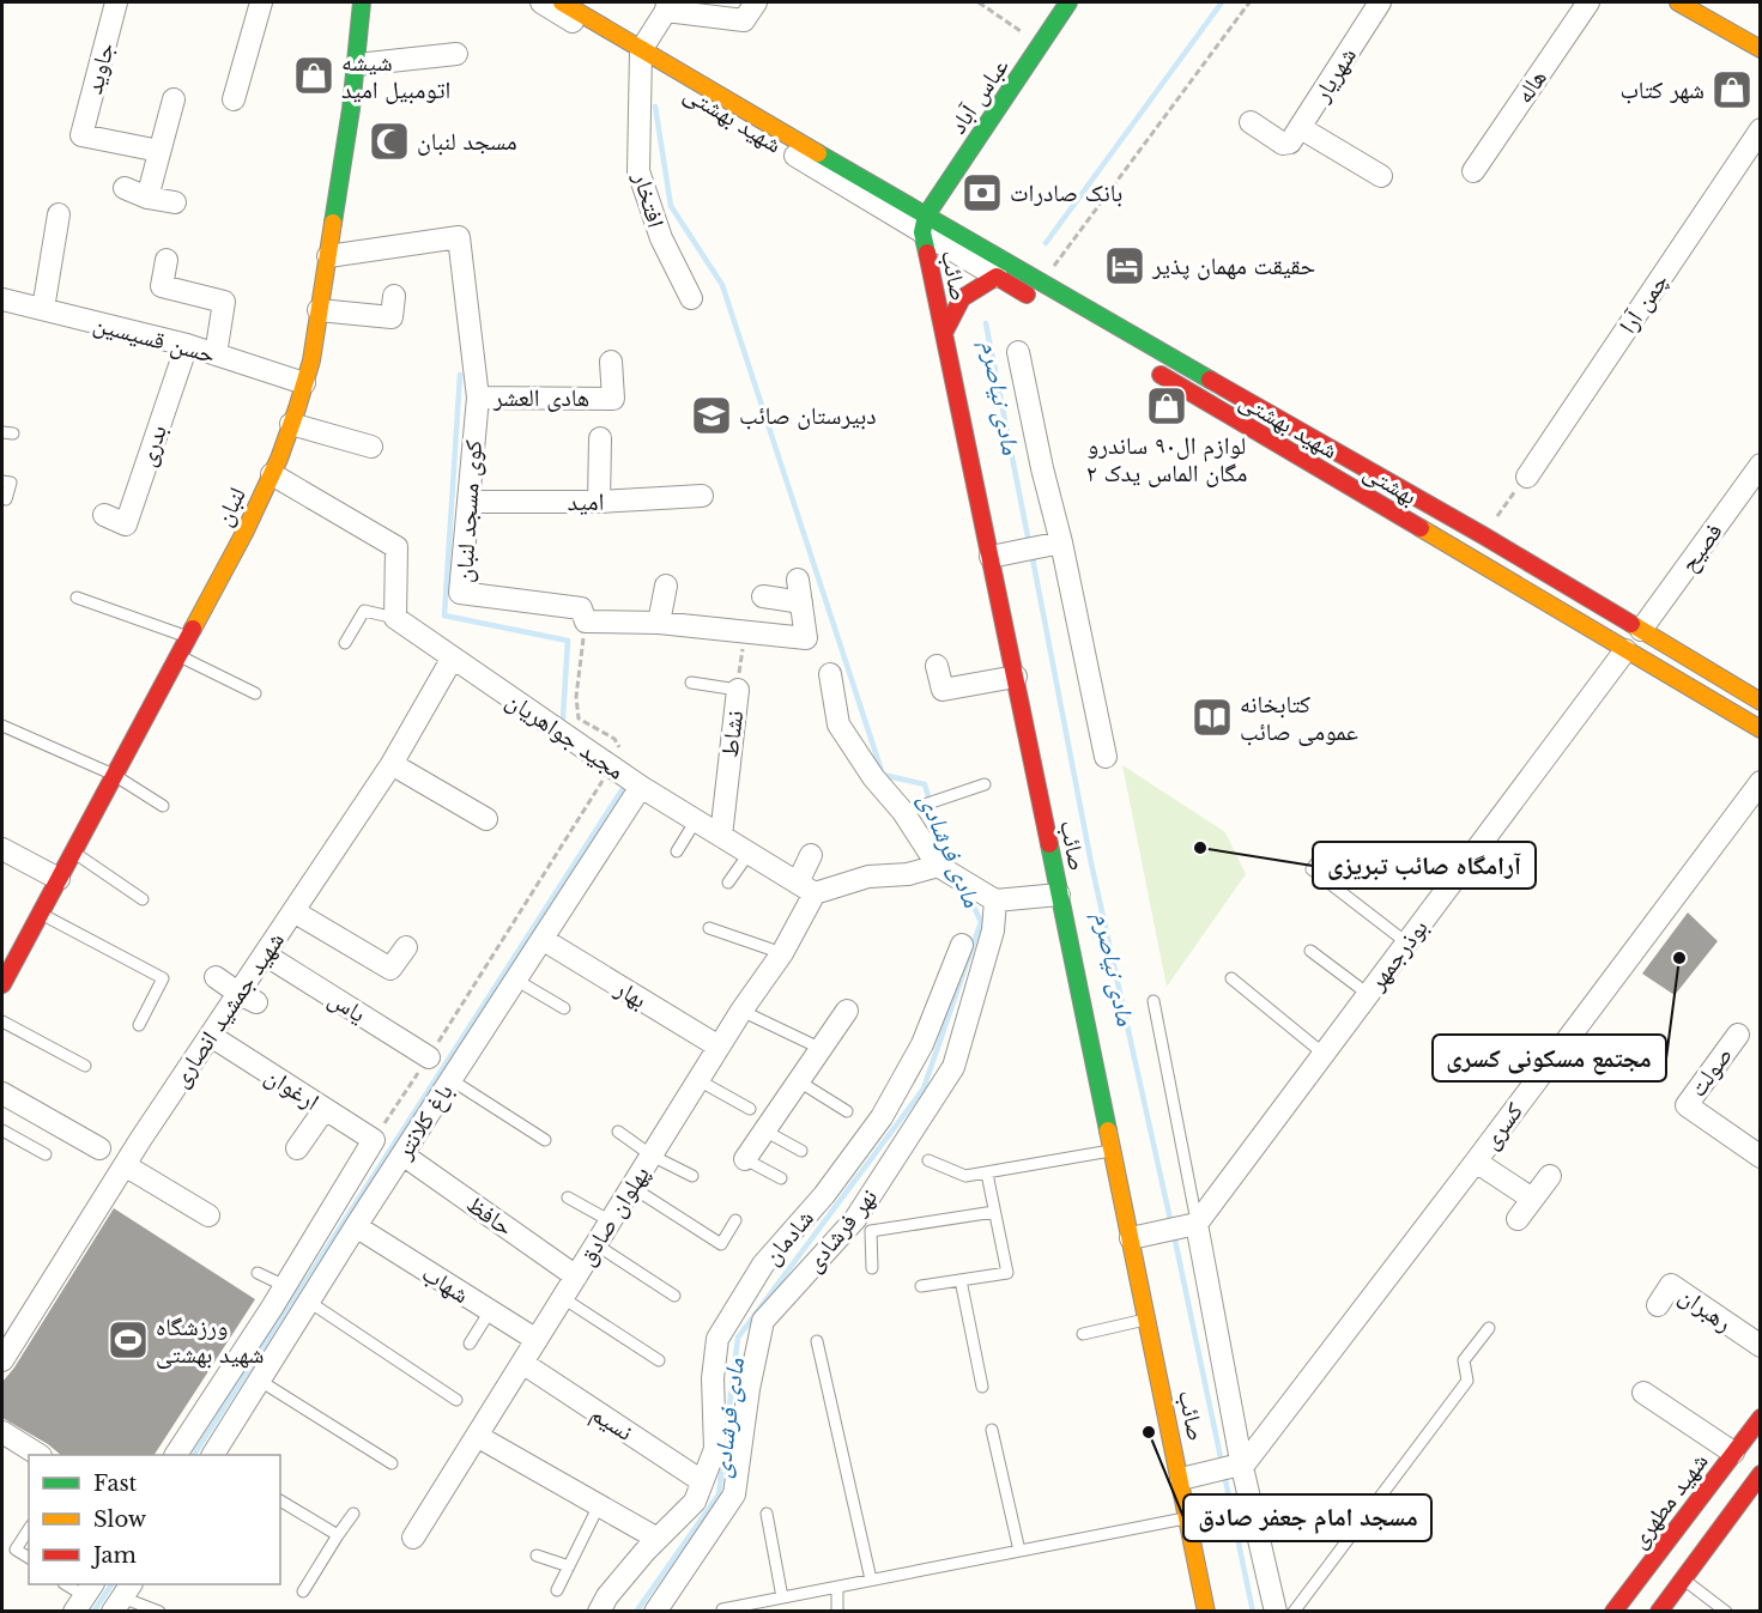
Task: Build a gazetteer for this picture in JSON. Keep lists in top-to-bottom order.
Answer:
{
  "streets": {
    "main road": [
      "عباس آباد",
      "شهید بهشتی",
      "صائب",
      "بهشتی",
      "لنبان",
      "شهید مطهری"
    ],
    "street": [
      "جاوید",
      "شهریار",
      "هاله",
      "افتخار",
      "چمن آرا",
      "حسن قسیسین",
      "هادی العشر",
      "بدری",
      "امید",
      "کوی مسجد لنبان",
      "فصیح",
      "نشاط",
      "مجید جواهریان",
      "بوذرجمهر",
      "بهار",
      "یاس",
      "شهید جمشید انصاری",
      "صولت",
      "ارغوان",
      "باغ کلانتر",
      "کسری",
      "حافظ",
      "پهلوان صادق",
      "نهر فرشادی",
      "شادمان",
      "شهاب",
      "رهبران",
      "نسیم"
    ]
  },
  "crossings": [
    ["عباس آباد", "شهید بهشتی"],
    ["عباس آباد", "صائب"],
    ["شهید بهشتی", "افتخار"],
    ["شهید بهشتی", "صائب"],
    ["شهید بهشتی", "فصیح"],
    ["حسن قسیسین", "بدری"],
    ["حسن قسیسین", "لنبان"],
    ["هادی العشر", "کوی مسجد لنبان"],
    ["بهشتی", "بوذرجمهر"],
    ["امید", "کوی مسجد لنبان"],
    ["لنبان", "کوی مسجد لنبان"],
    ["نشاط", "مجید جواهریان"],
    ["مجید جواهریان", "شهید جمشید انصاری"],
    ["مجید جواهریان", "باغ کلانتر"],
    ["مجید جواهریان", "پهلوان صادق"],
    ["بهار", "باغ کلانتر"],
    ["بهار", "پهلوان صادق"],
    ["یاس", "شهید جمشید انصاری"],
    ["شهید جمشید انصاری", "ارغوان"],
    ["ارغوان", "باغ کلانتر"],
    ["باغ کلانتر", "حافظ"],
    ["باغ کلانتر", "شهاب"],
    ["حافظ", "پهلوان صادق"],
    ["پهلوان صادق", "شهاب"],
    ["پهلوان صادق", "نسیم"],
    ["شادمان", "نسیم"]
  ],
  "water": ["مادی نیاصرم", "مادی فرشادی"],
  "places": {
    "shop": ["شیشه اتومبیل امید", "شهر کتاب", "لوازم ال۹۰ ساندرو مگان الماس یدک ۲"],
    "mosque": ["مسجد لنبان"],
    "bank": ["بانک صادرات"],
    "hotel": ["حقیقت مهمان پذیر"],
    "school or university": ["دبیرستان صائب"],
    "library": ["کتابخانه عمومی صائب"],
    "other": ["آرامگاه صائب تبریزی", "مجتمع مسکونی کسری", "مسجد امام جعفر صادق"],
    "sports": ["ورزشگاه شهید بهشتی"]
  },
  "legend": ["Fast", "Slow", "Jam"]
}
